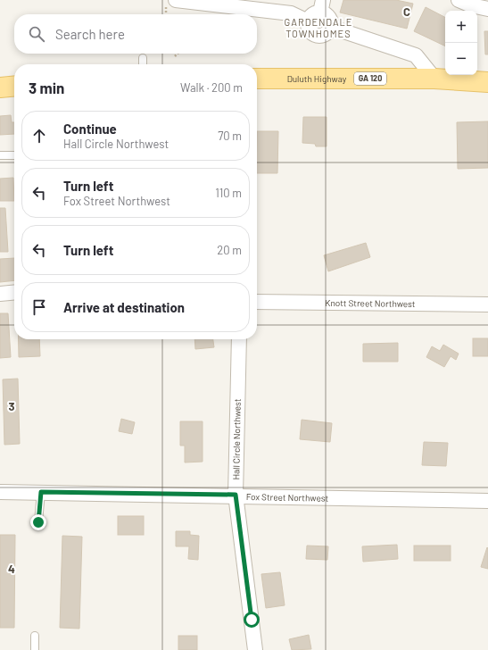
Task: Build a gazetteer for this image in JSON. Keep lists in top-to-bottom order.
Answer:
{
  "streets": {
    "main road": ["Duluth Highway", "GA 120"],
    "street": ["Knott Street Northwest", "Hall Circle Northwest", "Fox Street Northwest"]
  },
  "crossings": [
    ["Hall Circle Northwest", "Fox Street Northwest"]
  ],
  "districts": ["GARDENDALE TOWNHOMES"],
  "page": {
    "map_buttons": ["+", "−"],
    "search": "Search here",
    "heading": ["3 min", "Walk · 200 m"],
    "list": [
      ["Continue", "Hall Circle Northwest", "70 m"],
      ["Turn left", "Fox Street Northwest", "110 m"],
      ["Turn left", "20 m"],
      "Arrive at destination"
    ]
  },
  "grid": {
    "columns": ["C"],
    "rows": ["3", "4"]
  }
}
